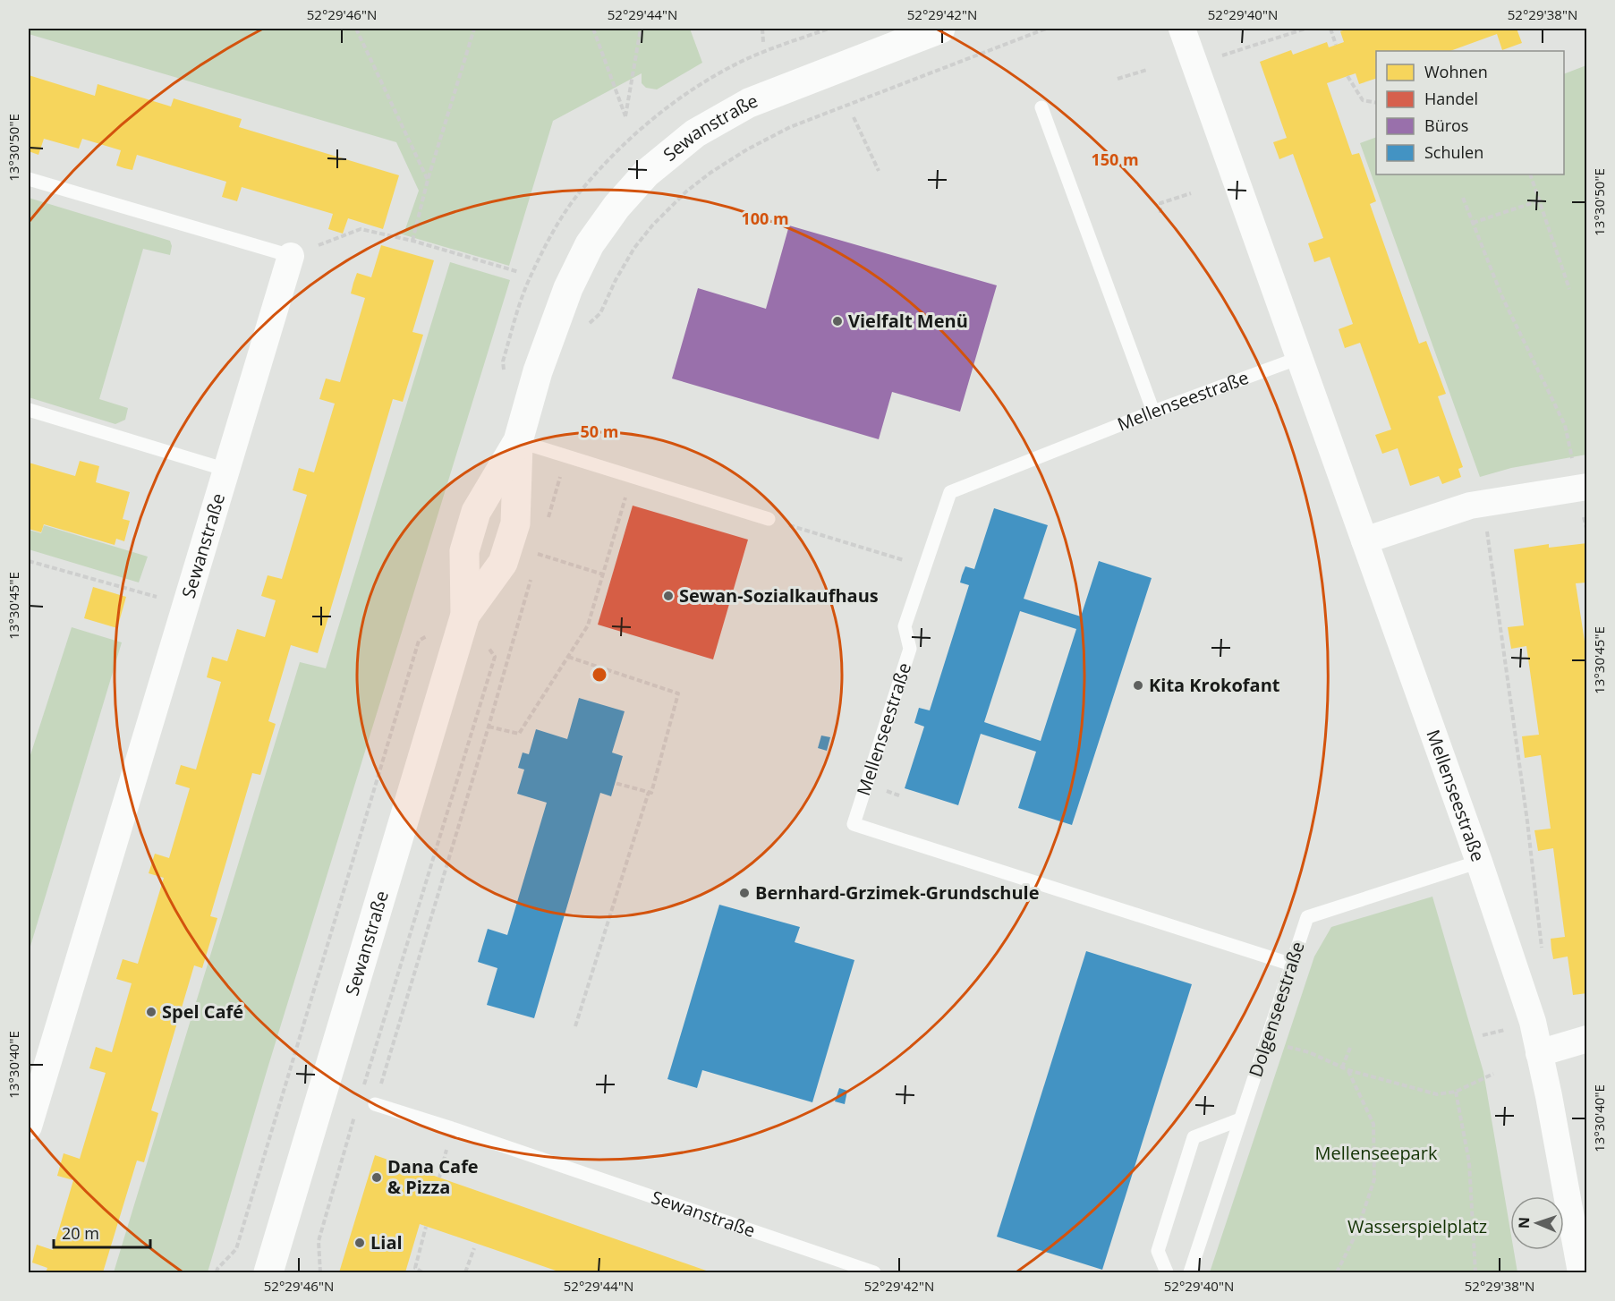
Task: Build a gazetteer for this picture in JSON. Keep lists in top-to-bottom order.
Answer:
{
  "streets": {
    "street": ["Sewanstraße", "Mellenseestraße"],
    "lane": ["Dolgenseestraße"]
  },
  "crossings": [
    ["Mellenseestraße", "Dolgenseestraße"]
  ],
  "parks": ["Mellenseepark", "Wasserspielplatz"],
  "places": [
    "Vielfalt Menü",
    "Sewan-Sozialkaufhaus",
    "Kita Krokofant",
    "Bernhard-Grzimek-Grundschule",
    "Spel Café",
    "Dana Cafe & Pizza",
    "Lial"
  ],
  "legend": [
    "Wohnen",
    "Handel",
    "Büros",
    "Schulen"
  ],
  "scale_bar": "20 m",
  "north": "left",
  "coordinates": [
    "52°29'46\"N",
    "52°29'44\"N",
    "52°29'42\"N",
    "52°29'40\"N",
    "52°29'38\"N",
    "13°30'50\"E",
    "13°30'45\"E",
    "13°30'40\"E"
  ],
  "rings": ["150 m", "100 m", "50 m"]
}
